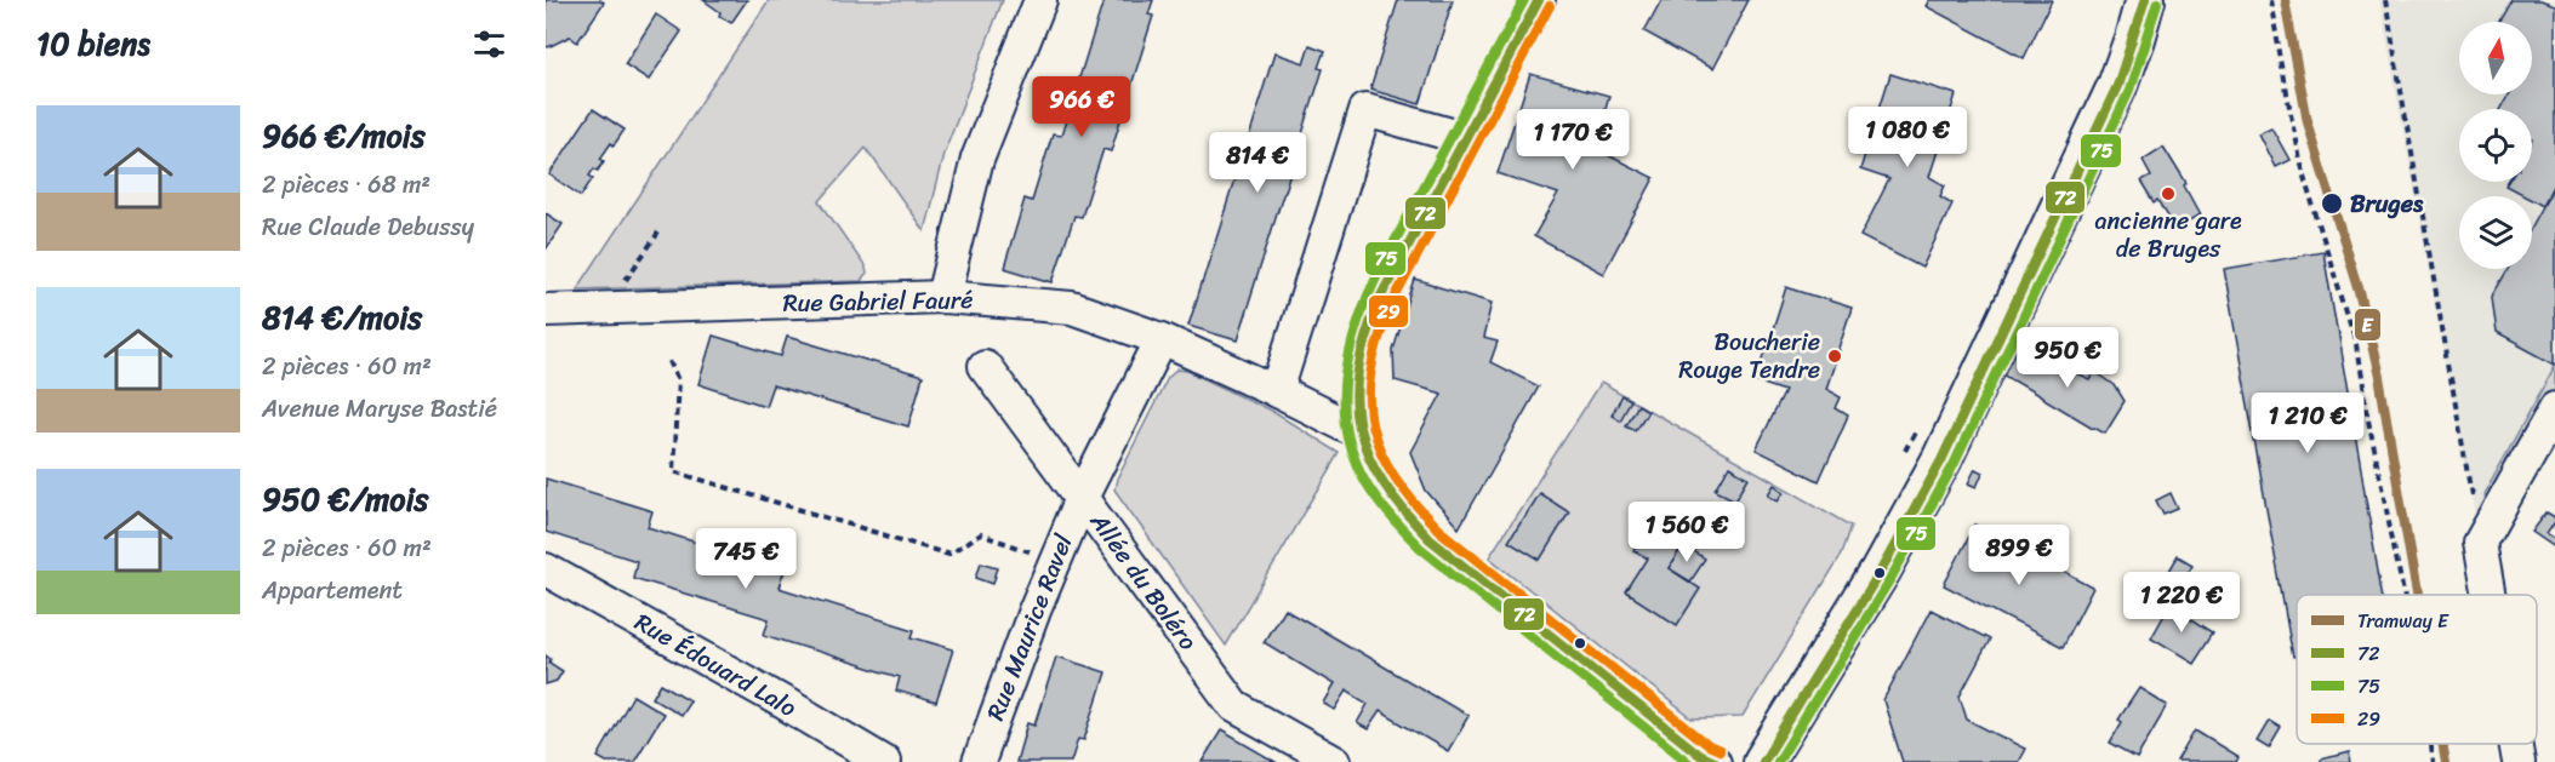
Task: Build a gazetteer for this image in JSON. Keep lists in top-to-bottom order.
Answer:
{
  "streets": {
    "street": [
      "Rue Gabriel Fauré",
      "Allée du Boléro",
      "Rue Maurice Ravel",
      "Rue Édouard Lalo"
    ]
  },
  "crossings": [
    ["Rue Gabriel Fauré", "Rue Maurice Ravel"],
    ["Allée du Boléro", "Rue Maurice Ravel"]
  ],
  "places": ["ancienne gare de Bruges", "Bruges", "Boucherie Rouge Tendre"],
  "lines": [
    "tram line E",
    "transit line 72",
    "transit line 75",
    "transit line 29"
  ],
  "legend": [
    "Tramway E",
    "72",
    "75",
    "29"
  ],
  "north": "top",
  "page": {
    "heading": "10 biens",
    "price": [
      "966 €",
      "1 080 €",
      "1 170 €",
      "814 €",
      "950 €",
      "1 210 €",
      "1 560 €",
      "899 €",
      "745 €",
      "1 220 €"
    ],
    "list": [
      {
        "name": "966 €/mois",
        "note": "2 pièces · 68 m² · Rue Claude Debussy"
      },
      {
        "name": "814 €/mois",
        "note": "2 pièces · 60 m² · Avenue Maryse Bastié"
      },
      {
        "name": "950 €/mois",
        "note": "2 pièces · 60 m² · Appartement"
      }
    ]
  }
}
